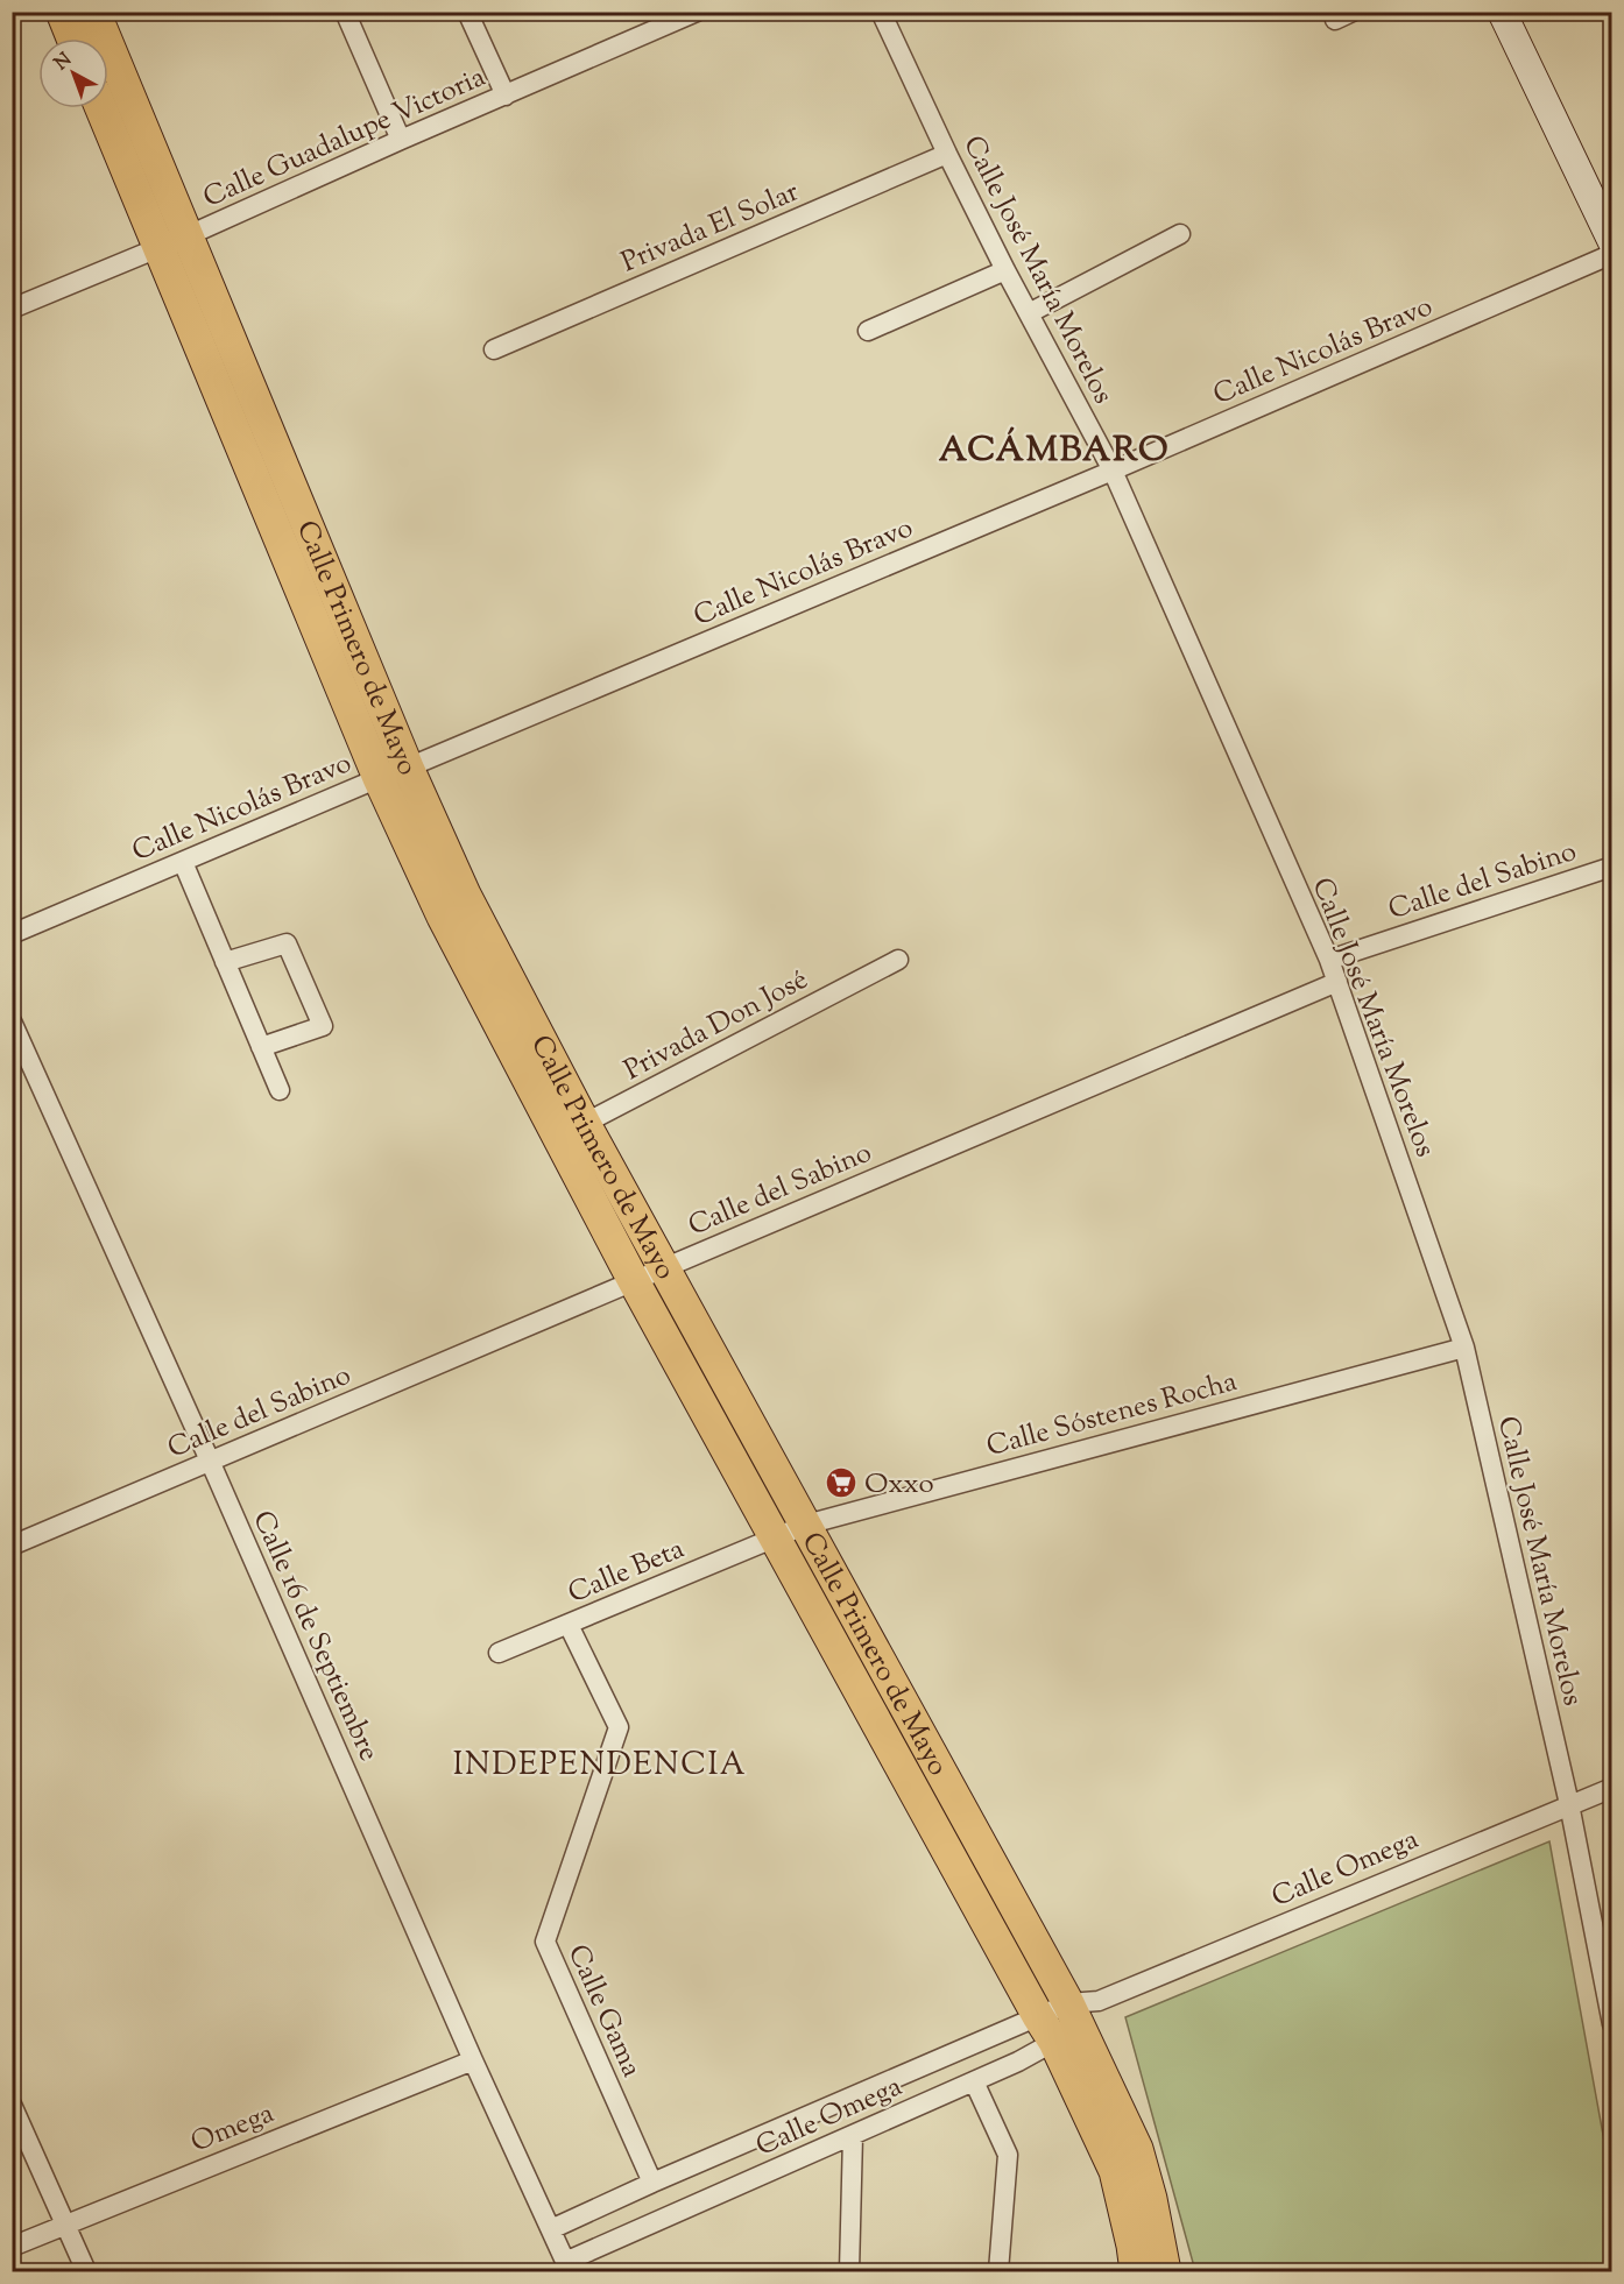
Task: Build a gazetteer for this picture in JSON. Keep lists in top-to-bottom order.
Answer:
{
  "streets": {
    "main road": ["Calle Primero de Mayo"],
    "street": [
      "Calle Guadalupe Victoria",
      "Privada El Solar",
      "Calle José María Morelos",
      "Calle Nicolás Bravo",
      "Calle del Sabino",
      "Privada Don José",
      "Calle Sóstenes Rocha",
      "Calle Beta",
      "Calle 16 de Septiembre",
      "Calle Omega",
      "Calle Gama",
      "Omega"
    ]
  },
  "crossings": [
    ["Calle Guadalupe Victoria", "Calle Primero de Mayo"],
    ["Privada El Solar", "Calle José María Morelos"],
    ["Calle José María Morelos", "Calle Nicolás Bravo"],
    ["Calle José María Morelos", "Calle del Sabino"],
    ["Calle José María Morelos", "Calle Sóstenes Rocha"],
    ["Calle José María Morelos", "Calle Omega"],
    ["Calle Nicolás Bravo", "Calle Primero de Mayo"],
    ["Calle Primero de Mayo", "Calle del Sabino"],
    ["Calle Primero de Mayo", "Privada Don José"],
    ["Calle Primero de Mayo", "Calle Sóstenes Rocha"],
    ["Calle Primero de Mayo", "Calle Beta"],
    ["Calle Primero de Mayo", "Calle Omega"],
    ["Calle del Sabino", "Calle 16 de Septiembre"],
    ["Calle Sóstenes Rocha", "Calle Beta"],
    ["Calle Beta", "Calle Gama"],
    ["Calle 16 de Septiembre", "Calle Omega"],
    ["Calle 16 de Septiembre", "Omega"],
    ["Calle Omega", "Calle Gama"]
  ],
  "districts": ["ACÁMBARO", "INDEPENDENCIA"],
  "places": {
    "supermarket": ["Oxxo"]
  },
  "north": "top left"
}
